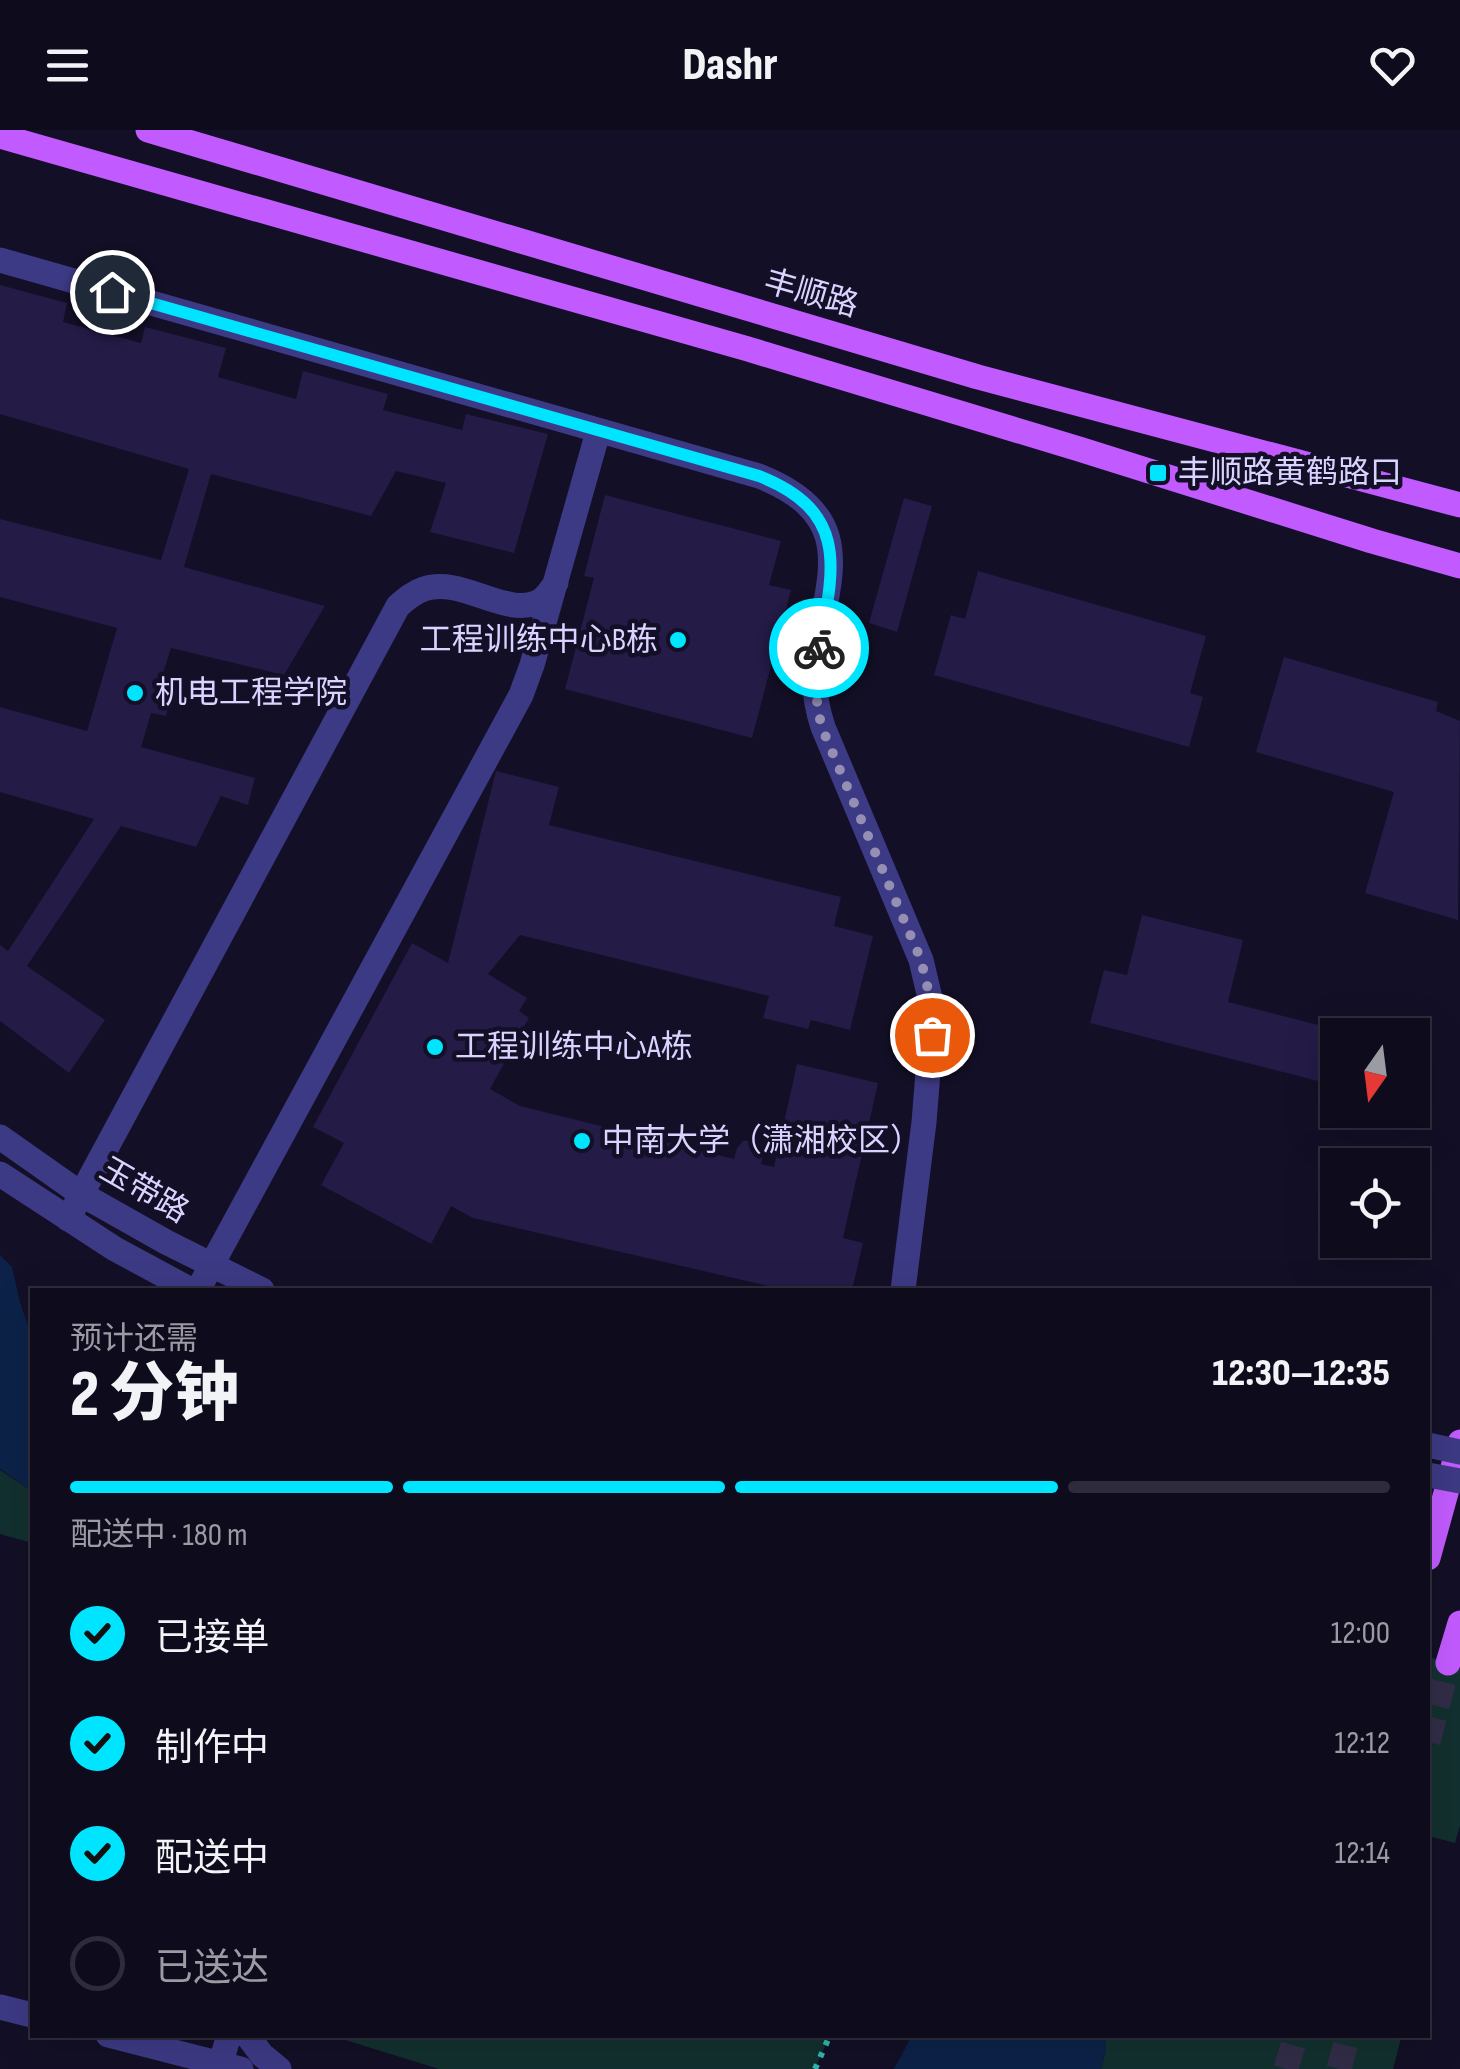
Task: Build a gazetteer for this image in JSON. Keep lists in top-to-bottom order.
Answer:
{
  "streets": {
    "main road": ["丰顺路"],
    "street": ["玉带路"]
  },
  "places": {
    "transit": ["丰顺路黄鹤路口"],
    "other": [
      "工程训练中心B栋",
      "机电工程学院",
      "工程训练中心A栋",
      "中南大学（潇湘校区）"
    ]
  },
  "north": "bottom",
  "page": {
    "header": "Dashr",
    "heading": ["2 分钟", "预计还需", "12:30–12:35"],
    "bar": "配送中 · 180 m",
    "list": [
      ["已接单", "12:00"],
      ["制作中", "12:12"],
      ["配送中", "12:14"],
      "已送达"
    ]
  }
}
